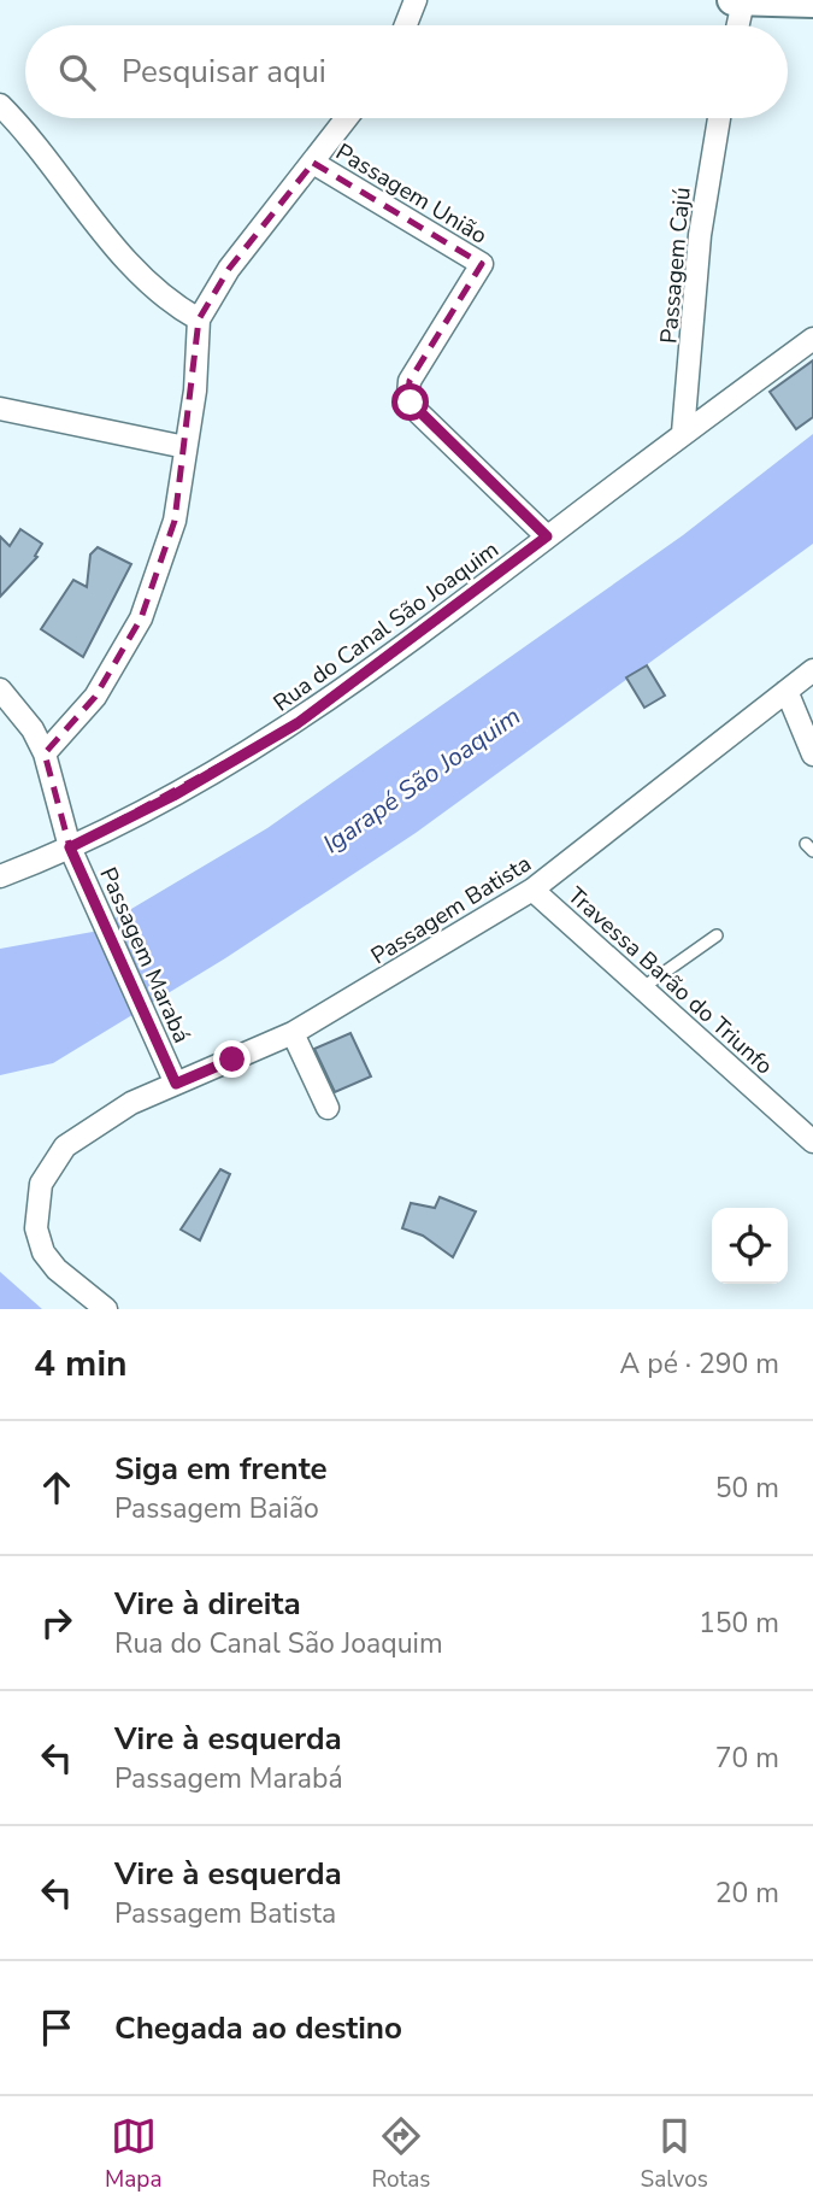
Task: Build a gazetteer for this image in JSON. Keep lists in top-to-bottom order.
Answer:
{
  "streets": {
    "street": [
      "Passagem União",
      "Passagem Cajú",
      "Rua do Canal São Joaquim",
      "Passagem Batista",
      "Passagem Marabá",
      "Travessa Barão do Triunfo"
    ]
  },
  "crossings": [
    ["Passagem União", "Rua do Canal São Joaquim"],
    ["Passagem Cajú", "Rua do Canal São Joaquim"],
    ["Rua do Canal São Joaquim", "Passagem Marabá"],
    ["Passagem Batista", "Passagem Marabá"],
    ["Passagem Batista", "Travessa Barão do Triunfo"]
  ],
  "water": ["Igarapé São Joaquim"],
  "page": {
    "search": "Pesquisar aqui",
    "heading": ["4 min", "A pé · 290 m"],
    "list": [
      ["Siga em frente", "Passagem Baião", "50 m"],
      ["Vire à direita", "Rua do Canal São Joaquim", "150 m"],
      ["Vire à esquerda", "Passagem Marabá", "70 m"],
      ["Vire à esquerda", "Passagem Batista", "20 m"],
      "Chegada ao destino"
    ],
    "nav": ["Mapa", "Rotas", "Salvos"]
  }
}
